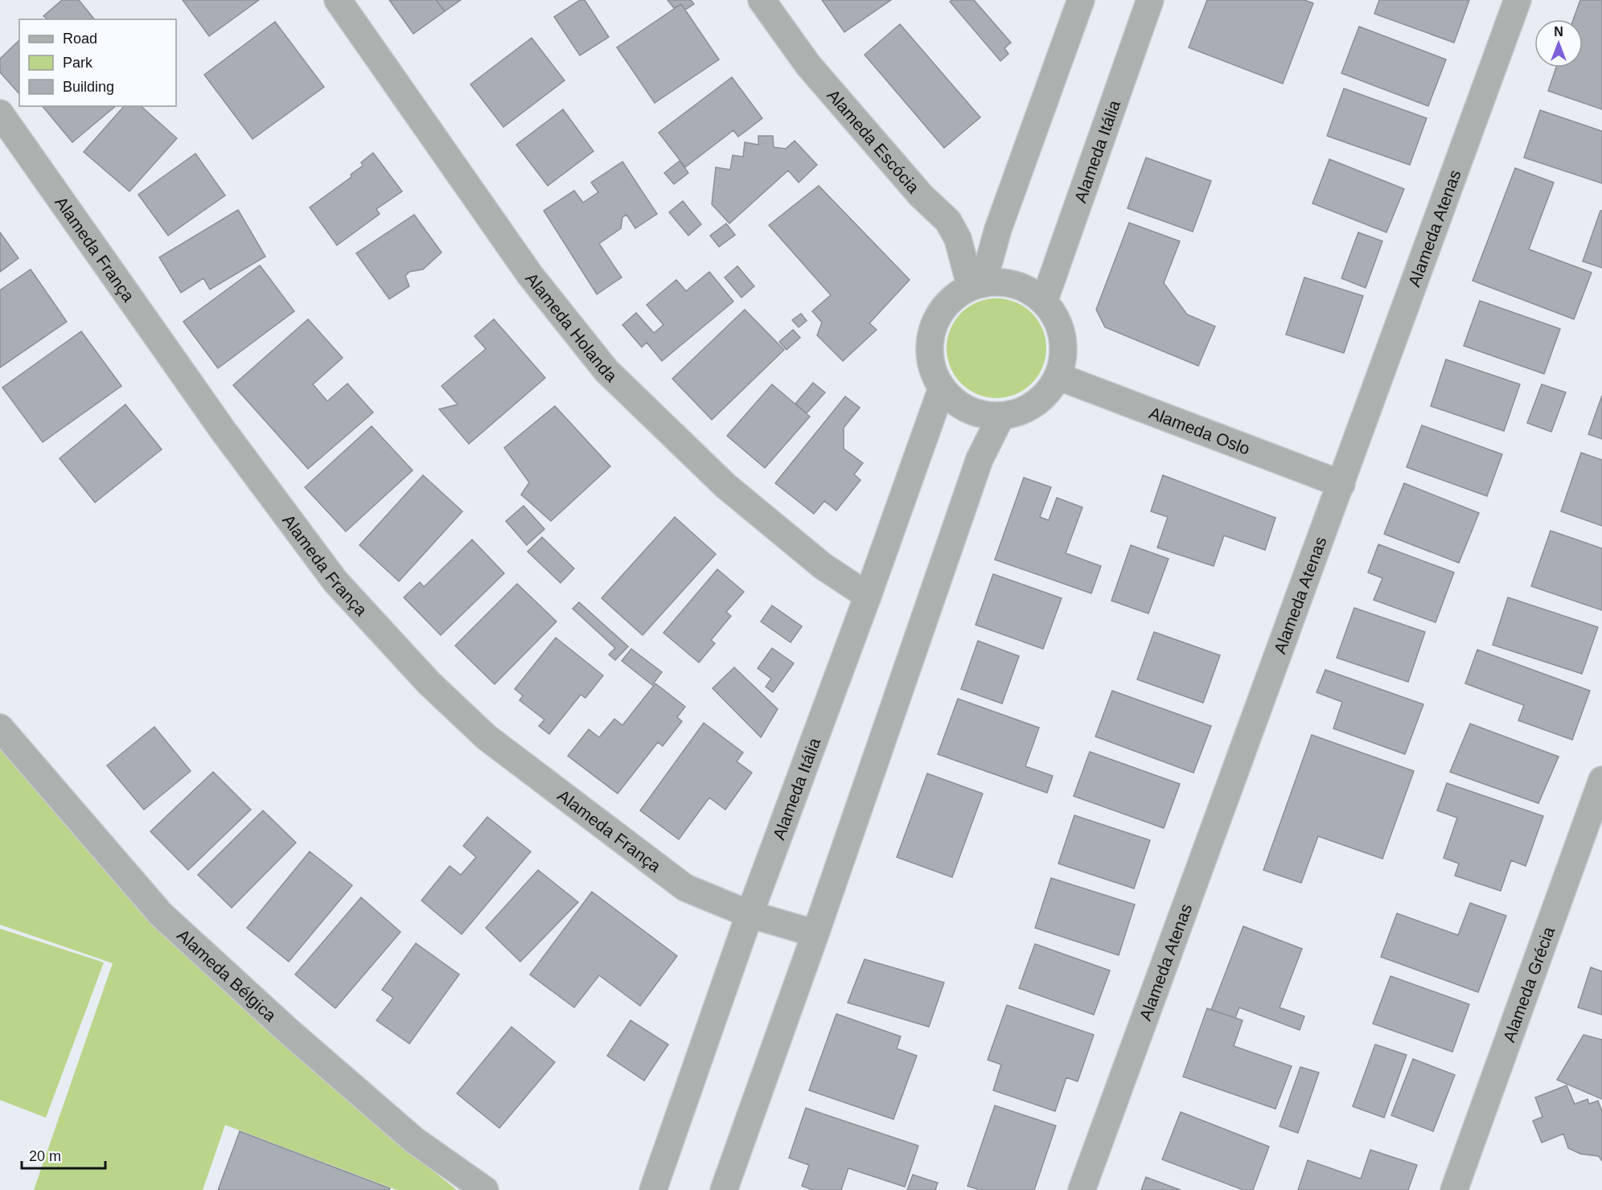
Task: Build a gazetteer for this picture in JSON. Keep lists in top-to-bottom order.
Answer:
{
  "streets": {
    "street": [
      "Alameda Escócia",
      "Alameda Itália",
      "Alameda Atenas",
      "Alameda França",
      "Alameda Holanda",
      "Alameda Oslo",
      "Alameda Bélgica",
      "Alameda Grécia"
    ]
  },
  "crossings": [
    ["Alameda Escócia", "Alameda Itália"],
    ["Alameda Escócia", "Alameda Oslo"],
    ["Alameda Itália", "Alameda França"],
    ["Alameda Itália", "Alameda Holanda"],
    ["Alameda Itália", "Alameda Oslo"],
    ["Alameda Atenas", "Alameda Oslo"]
  ],
  "legend": ["Road", "Park", "Building"],
  "scale_bar": "20 m",
  "north": "top"
}
